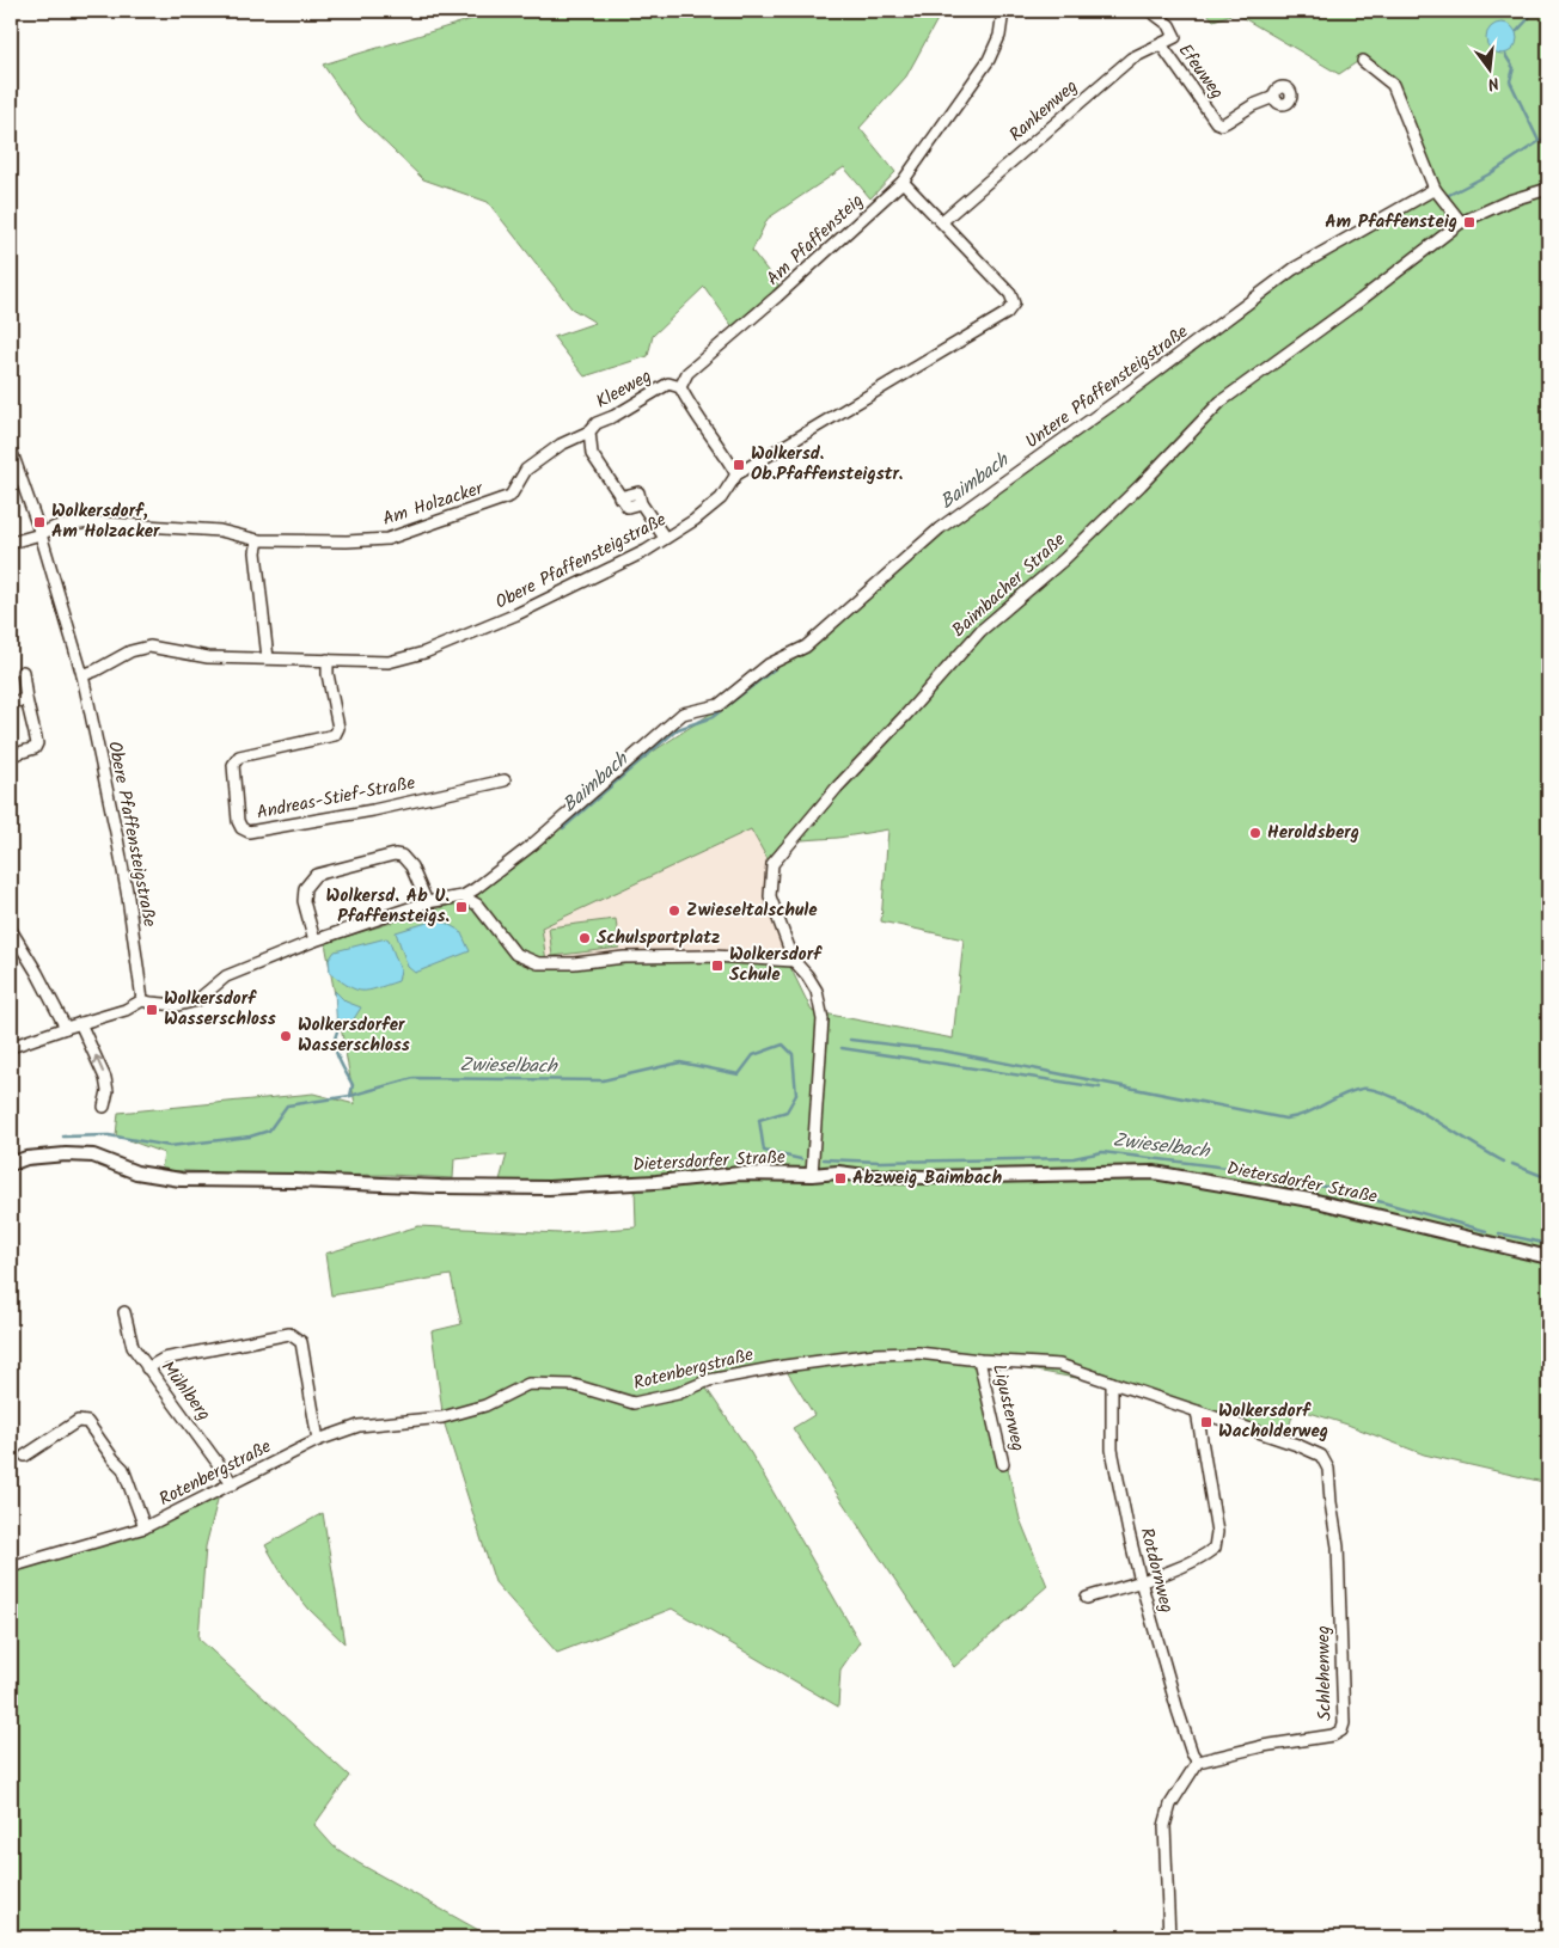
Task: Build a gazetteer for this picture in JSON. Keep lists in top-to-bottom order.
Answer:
{
  "streets": {
    "street": [
      "Efeuweg",
      "Rankenweg",
      "Am Pfaffensteig",
      "Untere Pfaffensteigstraße",
      "Kleeweg",
      "Am Holzacker",
      "Obere Pfaffensteigstraße",
      "Baimbacher Straße",
      "Andreas-Stief-Straße",
      "Dietersdorfer Straße",
      "Rotenbergstraße",
      "Mühlberg",
      "Ligusterweg",
      "Rotdornweg",
      "Schlehenweg"
    ]
  },
  "crossings": [
    ["Efeuweg", "Rankenweg"],
    ["Rankenweg", "Obere Pfaffensteigstraße"],
    ["Am Pfaffensteig", "Kleeweg"],
    ["Am Pfaffensteig", "Obere Pfaffensteigstraße"],
    ["Kleeweg", "Am Holzacker"],
    ["Kleeweg", "Obere Pfaffensteigstraße"],
    ["Am Holzacker", "Obere Pfaffensteigstraße"],
    ["Obere Pfaffensteigstraße", "Andreas-Stief-Straße"],
    ["Baimbacher Straße", "Dietersdorfer Straße"],
    ["Rotenbergstraße", "Mühlberg"],
    ["Rotenbergstraße", "Ligusterweg"],
    ["Rotenbergstraße", "Rotdornweg"],
    ["Rotenbergstraße", "Schlehenweg"],
    ["Rotdornweg", "Schlehenweg"]
  ],
  "water": ["Baimbach", "Zwieselbach"],
  "places": {
    "transit": [
      "Am Pfaffensteig",
      "Wolkersd. Ob.Pfaffensteigstr.",
      "Wolkersdorf, Am Holzacker",
      "Wolkersd. Ab U. Pfaffensteigs.",
      "Wolkersdorf Schule",
      "Wolkersdorf Wasserschloss",
      "Abzweig Baimbach",
      "Wolkersdorf Wacholderweg"
    ],
    "other": [
      "Heroldsberg",
      "Zwieseltalschule",
      "Schulsportplatz",
      "Wolkersdorfer Wasserschloss"
    ]
  },
  "north": "bottom"
}
